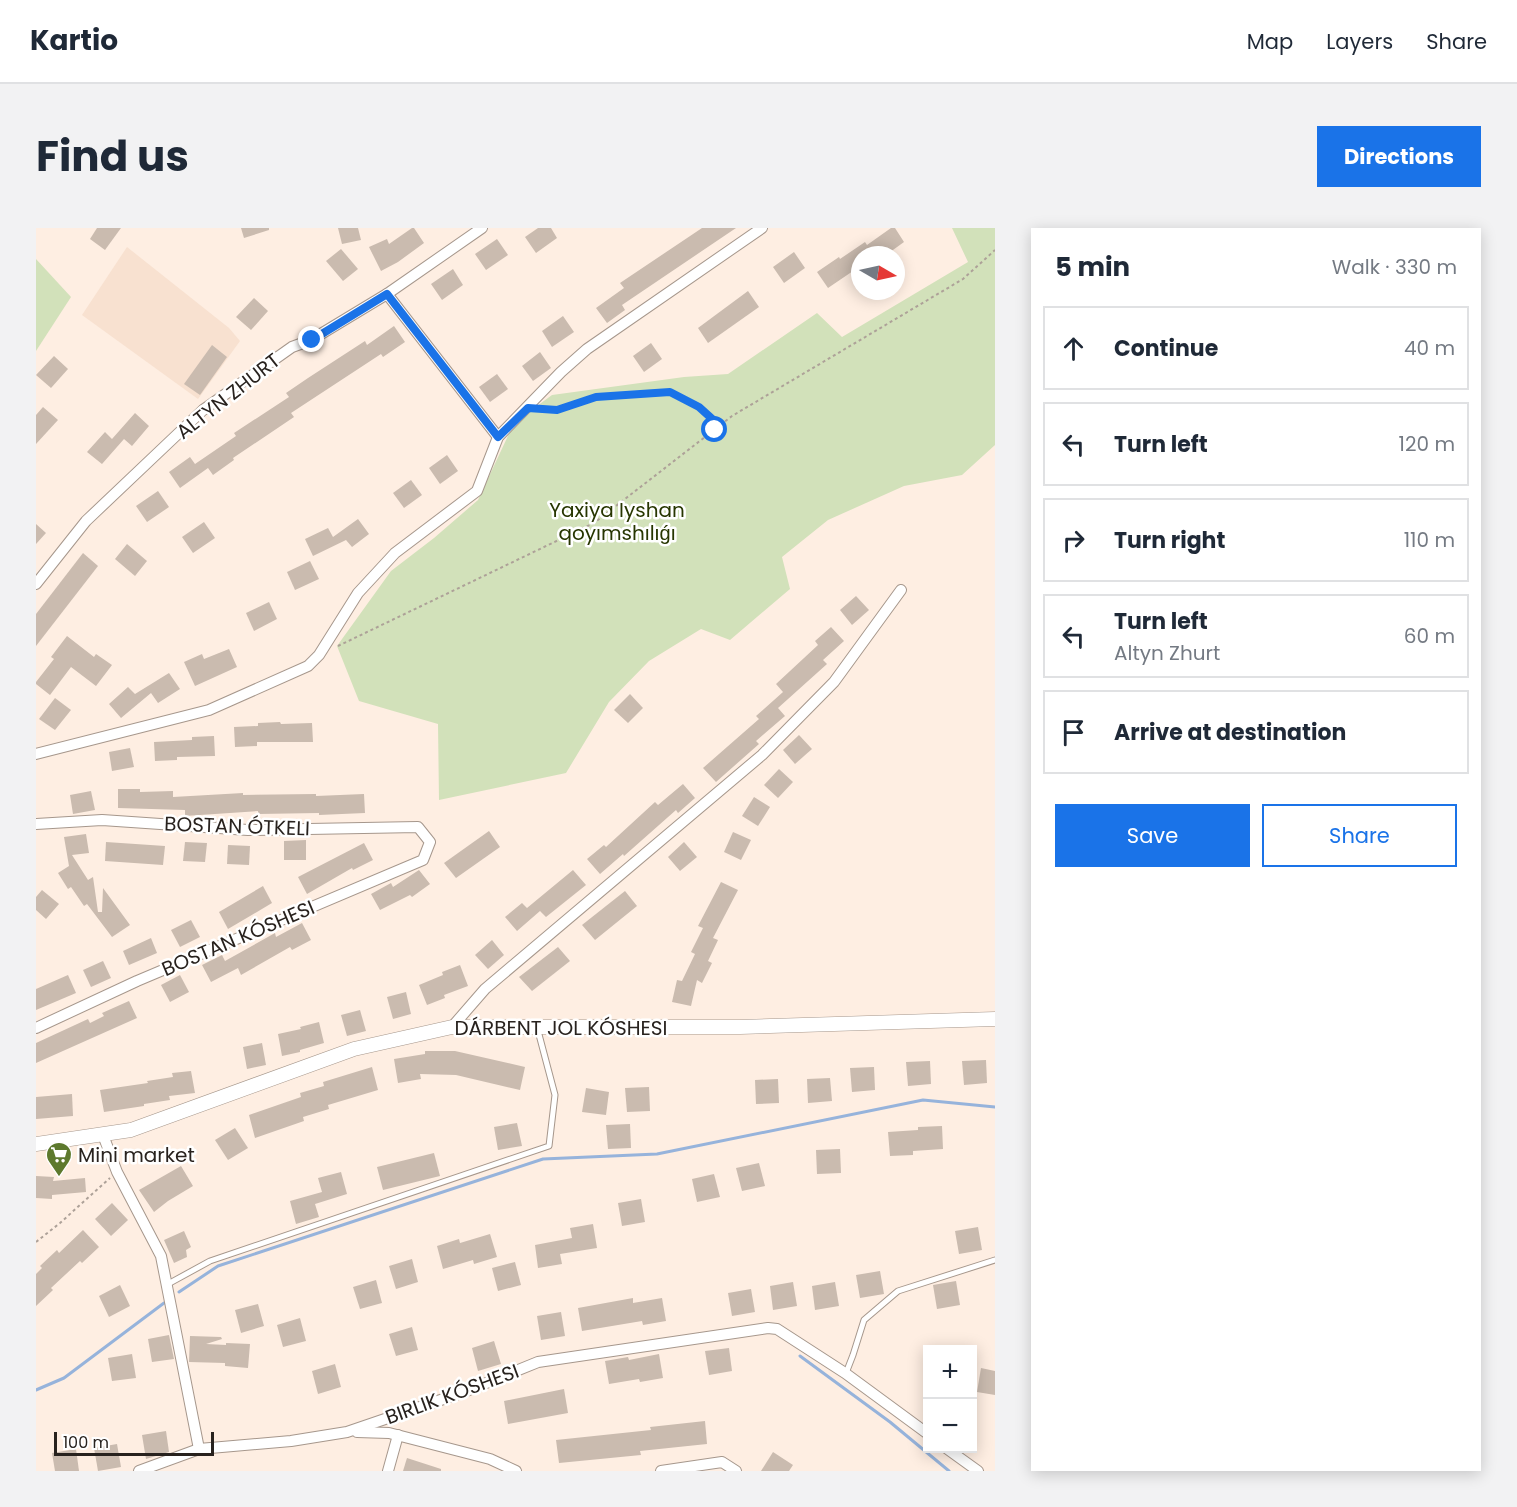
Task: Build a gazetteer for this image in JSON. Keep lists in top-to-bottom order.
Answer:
{
  "streets": {
    "main road": ["DÁRBENT JOL KÓSHESI"],
    "street": [
      "ALTYN ZHURT",
      "BOSTAN ÓTKELI",
      "BOSTAN KÓSHESI",
      "BIRLIK KÓSHESI"
    ]
  },
  "crossings": [
    ["BOSTAN ÓTKELI", "BOSTAN KÓSHESI"]
  ],
  "parks": ["Yaxiya Iyshan qoyımshılıǵı"],
  "places": {
    "supermarket": ["Mini market"]
  },
  "scale_bar": "100 m",
  "north": "right",
  "page": {
    "header": "Kartio",
    "nav": ["Map", "Layers", "Share"],
    "title": "Find us",
    "buttons": [
      "Directions",
      ["Save", "Share"]
    ],
    "heading": ["5 min", "Walk · 330 m"],
    "list": [
      ["Continue", "40 m"],
      ["Turn left", "120 m"],
      ["Turn right", "110 m"],
      ["Turn left", "Altyn Zhurt", "60 m"],
      "Arrive at destination"
    ],
    "map_buttons": ["+", "−"],
    "scale": "100 m"
  }
}
